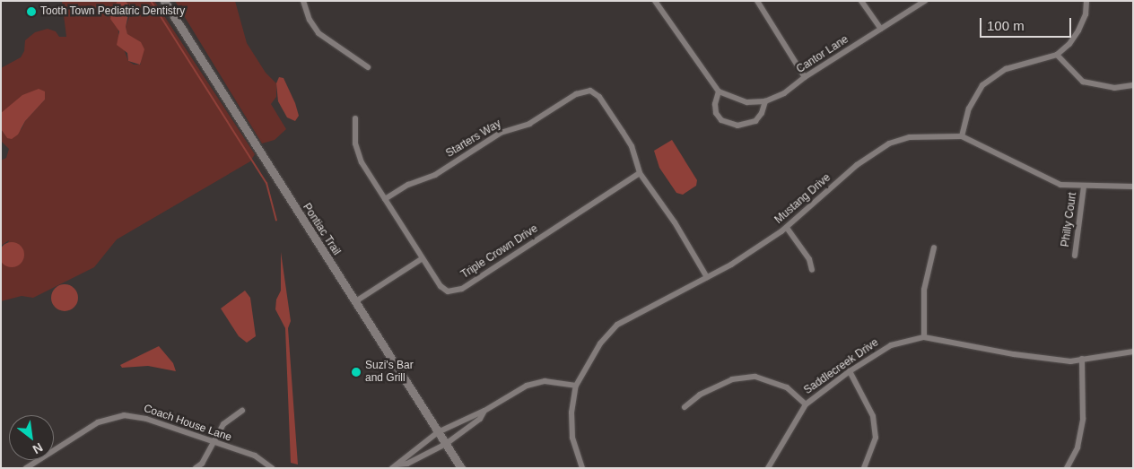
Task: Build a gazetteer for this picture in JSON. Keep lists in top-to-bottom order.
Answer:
{
  "streets": {
    "main road": ["Pontiac Trail"],
    "street": [
      "Cantor Lane",
      "Starters Way",
      "Mustang Drive",
      "Philly Court",
      "Triple Crown Drive",
      "Saddlecreek Drive",
      "Coach House Lane"
    ]
  },
  "crossings": [
    ["Starters Way", "Mustang Drive"],
    ["Starters Way", "Triple Crown Drive"],
    ["Mustang Drive", "Philly Court"]
  ],
  "places": ["Tooth Town Pediatric Dentistry", "Suzi's Bar and Grill"],
  "scale_bar": "100 m",
  "north": "bottom right"
}
